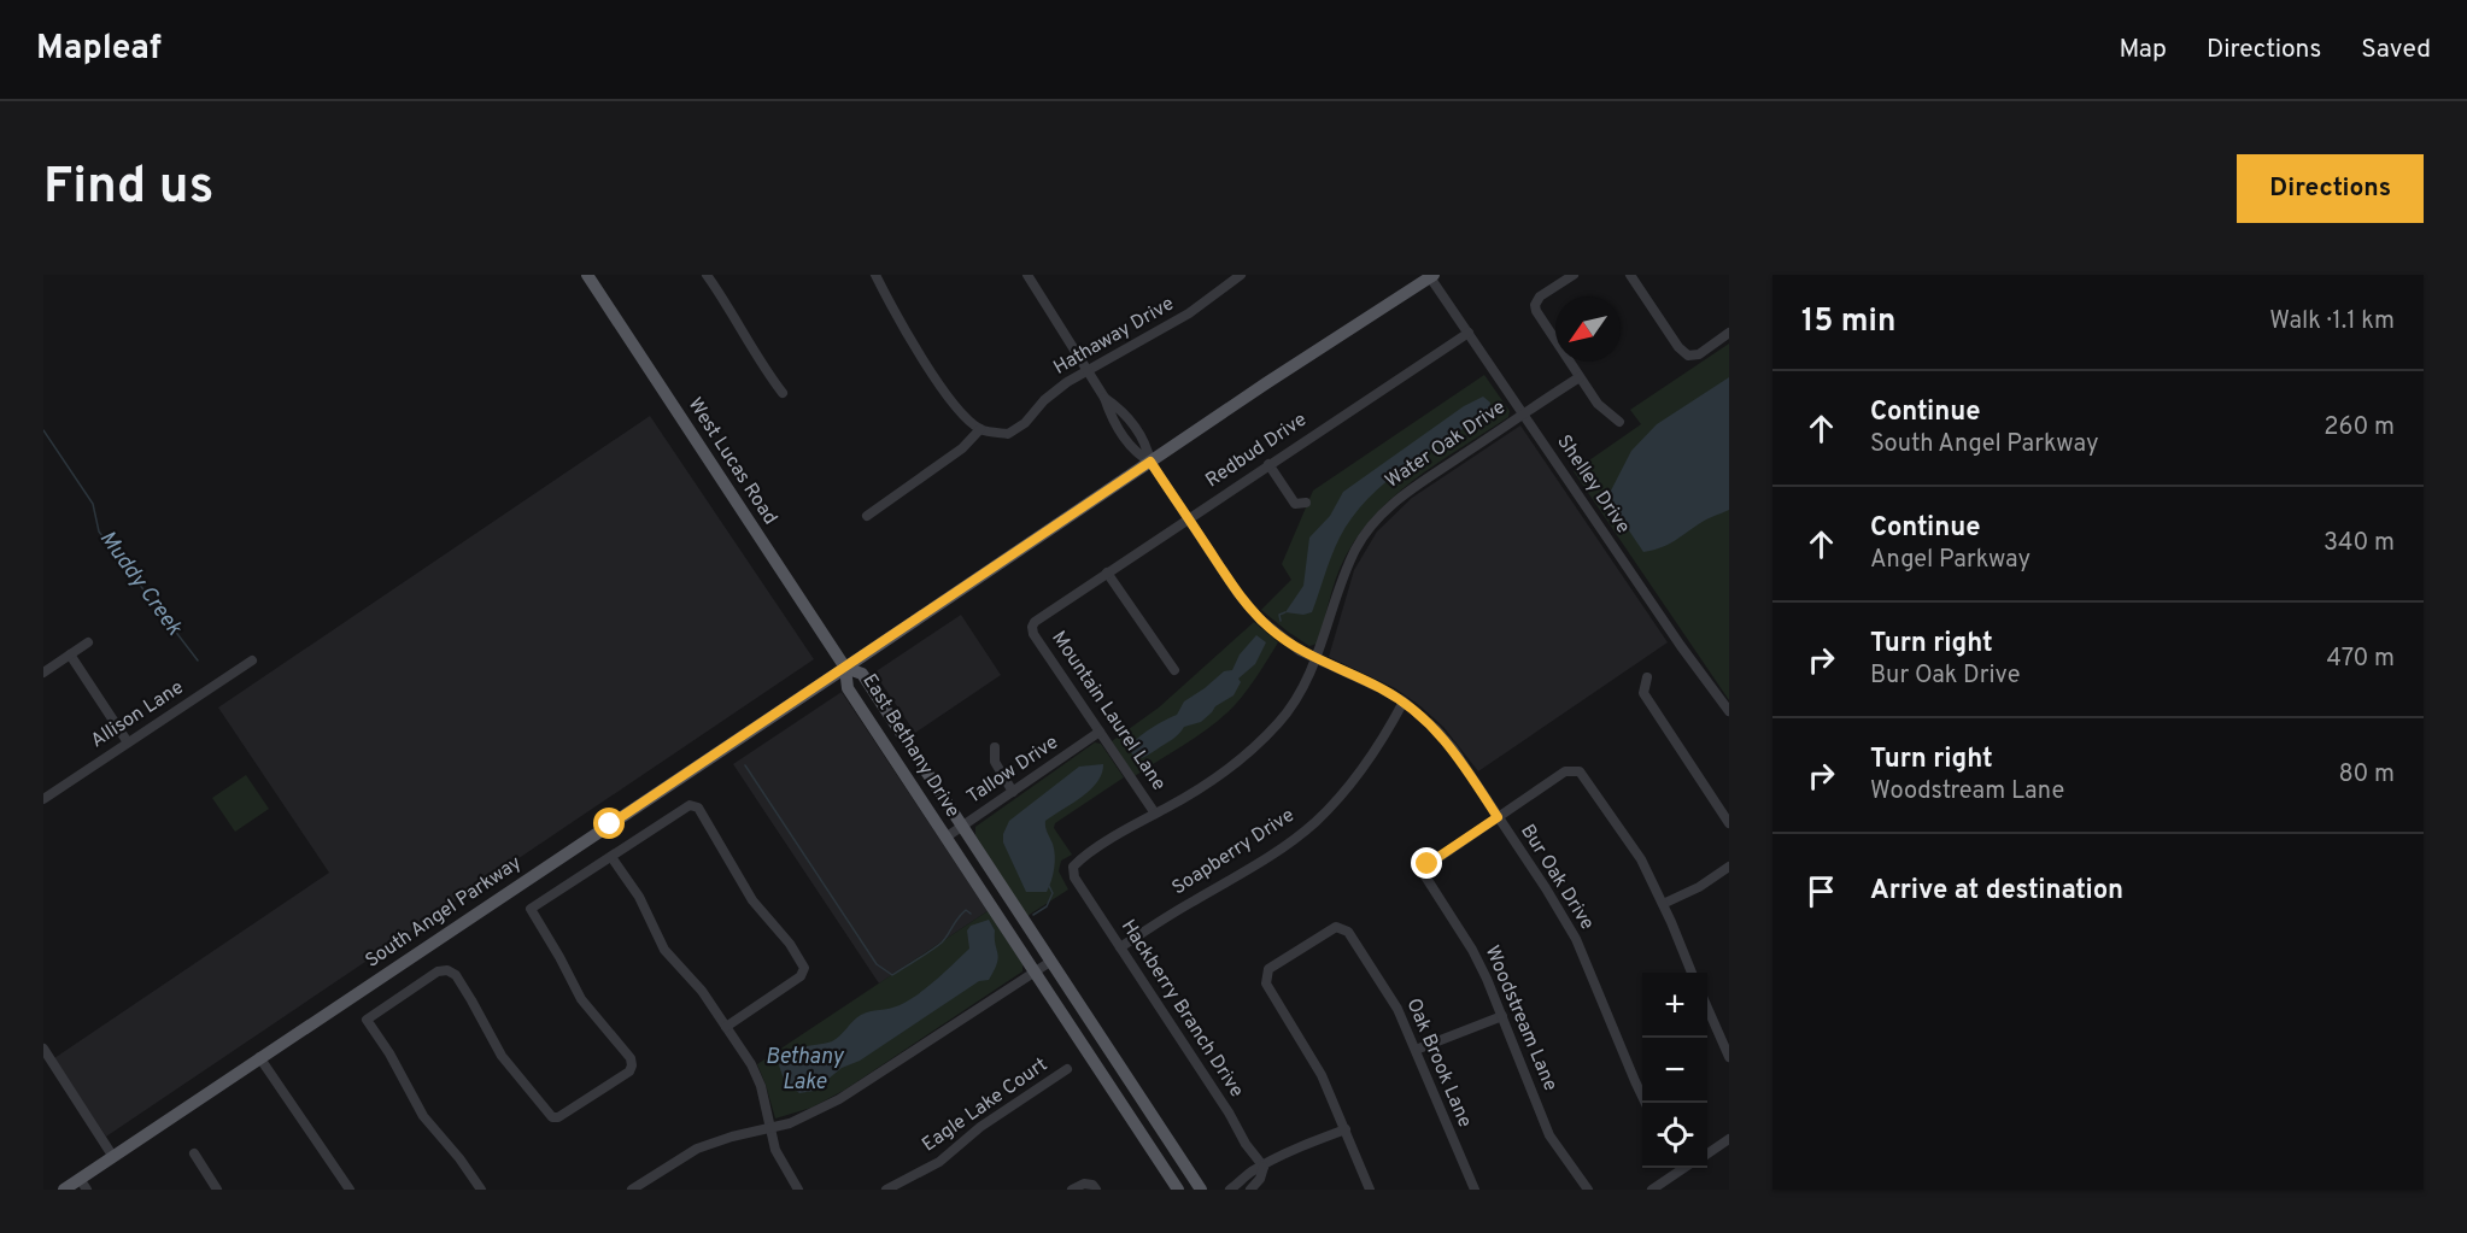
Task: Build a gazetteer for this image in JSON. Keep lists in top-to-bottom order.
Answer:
{
  "streets": {
    "main road": ["West Lucas Road", "East Bethany Drive", "South Angel Parkway"],
    "street": [
      "Hathaway Drive",
      "Water Oak Drive",
      "Redbud Drive",
      "Shelley Drive",
      "Mountain Laurel Lane",
      "Allison Lane",
      "Tallow Drive",
      "Soapberry Drive",
      "Bur Oak Drive",
      "Hackberry Branch Drive",
      "Woodstream Lane",
      "Oak Brook Lane",
      "Eagle Lake Court"
    ]
  },
  "crossings": [
    ["Hathaway Drive", "Bur Oak Drive"],
    ["Water Oak Drive", "Shelley Drive"],
    ["Water Oak Drive", "Mountain Laurel Lane"],
    ["Water Oak Drive", "Bur Oak Drive"],
    ["Water Oak Drive", "Hackberry Branch Drive"],
    ["Redbud Drive", "Shelley Drive"],
    ["Redbud Drive", "Mountain Laurel Lane"],
    ["Redbud Drive", "Bur Oak Drive"],
    ["West Lucas Road", "East Bethany Drive"],
    ["West Lucas Road", "South Angel Parkway"],
    ["Shelley Drive", "South Angel Parkway"],
    ["Mountain Laurel Lane", "Tallow Drive"],
    ["East Bethany Drive", "Tallow Drive"],
    ["East Bethany Drive", "South Angel Parkway"],
    ["Soapberry Drive", "Bur Oak Drive"],
    ["Soapberry Drive", "Hackberry Branch Drive"],
    ["Bur Oak Drive", "South Angel Parkway"],
    ["Bur Oak Drive", "Woodstream Lane"]
  ],
  "water": ["Muddy Creek", "Bethany Lake"],
  "north": "bottom left",
  "page": {
    "header": "Mapleaf",
    "nav": ["Map", "Directions", "Saved"],
    "buttons": "Directions",
    "title": "Find us",
    "heading": ["15 min", "Walk · 1.1 km"],
    "list": [
      ["Continue", "South Angel Parkway", "260 m"],
      ["Continue", "Angel Parkway", "340 m"],
      ["Turn right", "Bur Oak Drive", "470 m"],
      ["Turn right", "Woodstream Lane", "80 m"],
      "Arrive at destination"
    ],
    "map_buttons": ["+", "−"]
  }
}
